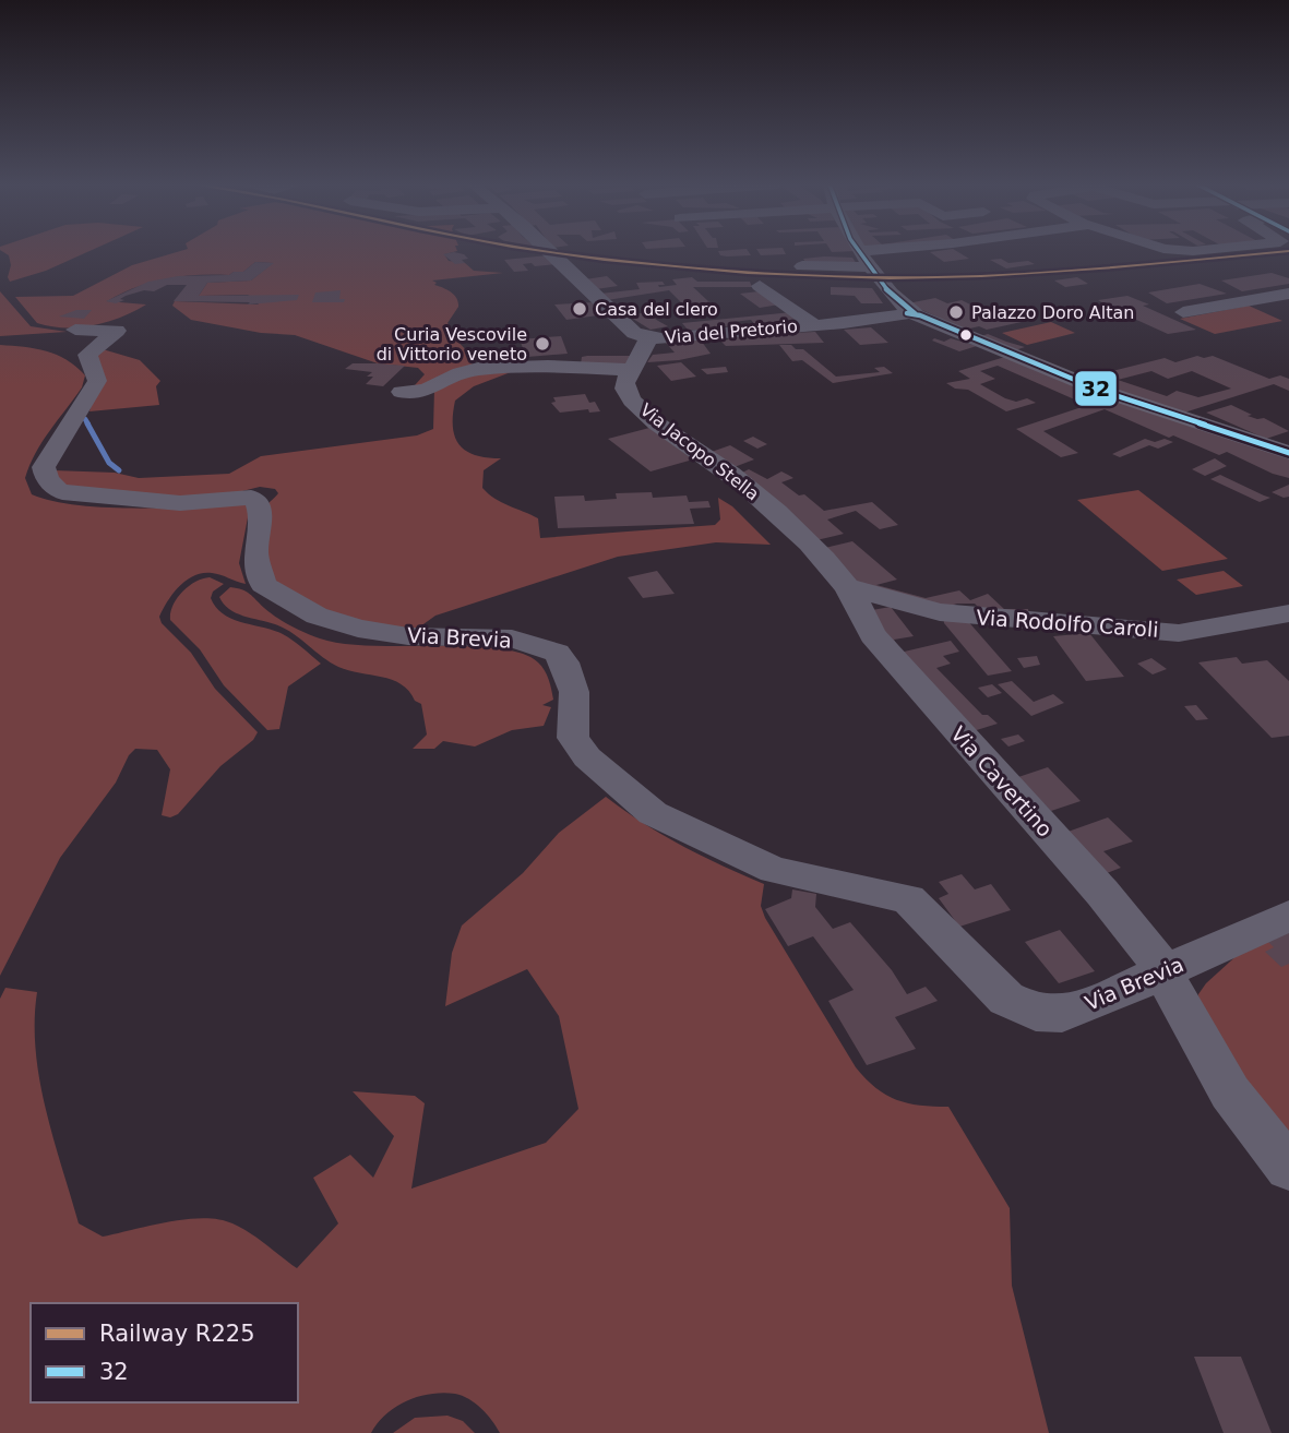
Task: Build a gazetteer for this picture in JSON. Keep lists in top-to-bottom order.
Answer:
{
  "streets": {
    "street": [
      "Via del Pretorio",
      "Via Jacopo Stella",
      "Via Rodolfo Caroli",
      "Via Brevia",
      "Via Cavertino"
    ]
  },
  "crossings": [
    ["Via Jacopo Stella", "Via Rodolfo Caroli"],
    ["Via Jacopo Stella", "Via Cavertino"],
    ["Via Rodolfo Caroli", "Via Cavertino"],
    ["Via Brevia", "Via Cavertino"]
  ],
  "places": ["Casa del clero", "Palazzo Doro Altan", "Curia Vescovile di Vittorio veneto"],
  "lines": ["rail line R225", "transit line 32"],
  "legend": ["Railway R225", "32"]
}
